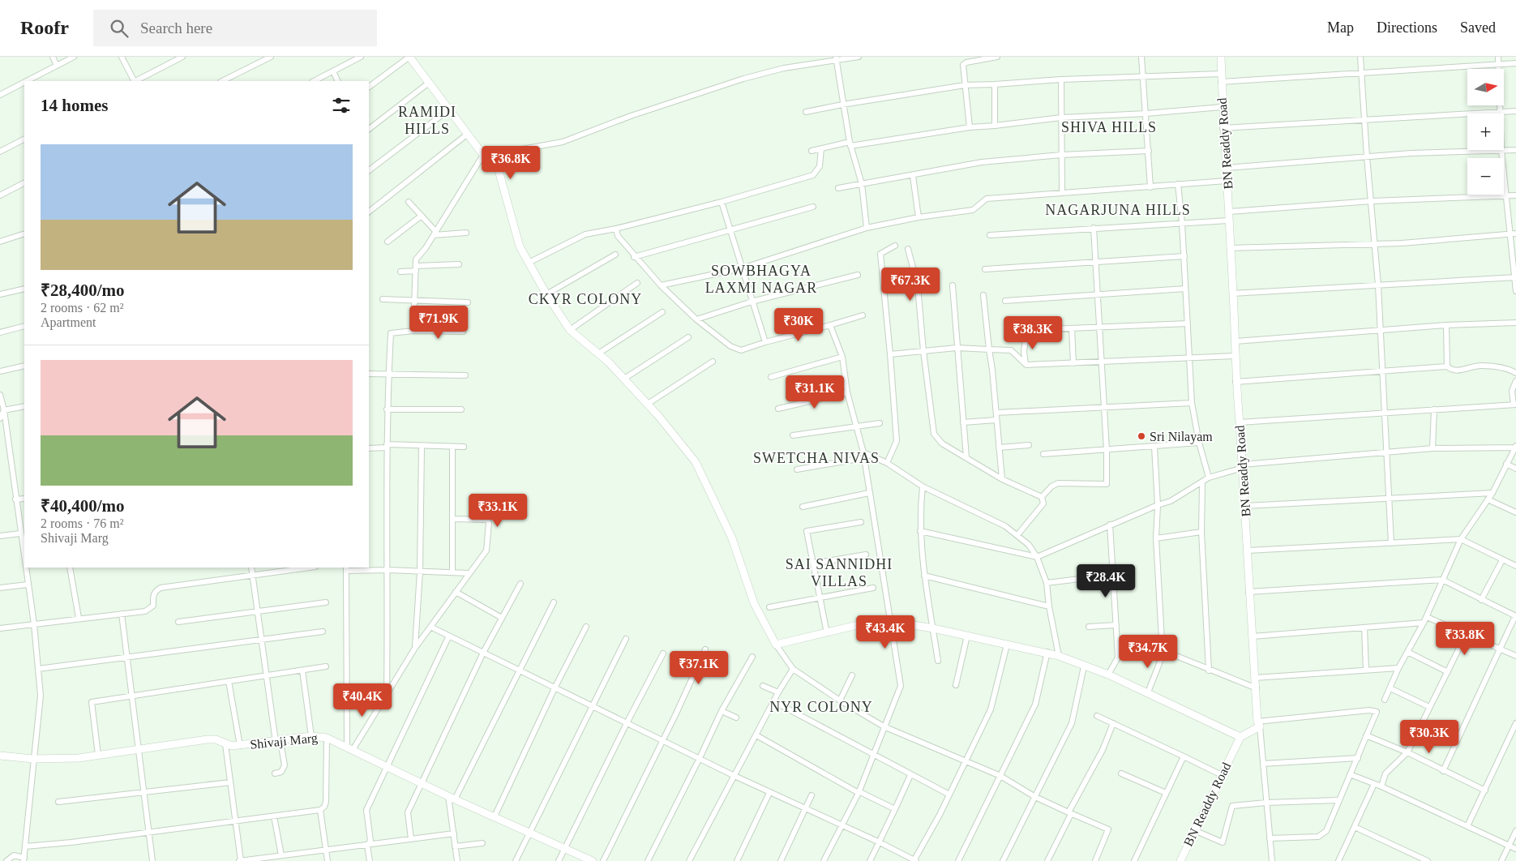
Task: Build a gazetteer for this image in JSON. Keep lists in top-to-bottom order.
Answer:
{
  "streets": {
    "street": ["BN Readdy Road", "Shivaji Marg"]
  },
  "districts": [
    "RAMIDI HILLS",
    "SHIVA HILLS",
    "NAGARJUNA HILLS",
    "SOWBHAGYA LAXMI NAGAR",
    "CKYR COLONY",
    "SWETCHA NIVAS",
    "SAI SANNIDHI VILLAS",
    "NYR COLONY"
  ],
  "places": ["Sri Nilayam"],
  "north": "right",
  "page": {
    "header": "Roofr",
    "search": "Search here",
    "nav": ["Map", "Directions", "Saved"],
    "map_buttons": ["+", "−"],
    "heading": "14 homes",
    "list": [
      {
        "name": "₹28,400/mo",
        "note": "2 rooms · 62 m² · Apartment"
      },
      {
        "name": "₹40,400/mo",
        "note": "2 rooms · 76 m² · Shivaji Marg"
      }
    ],
    "price": [
      "₹36.8K",
      "₹67.3K",
      "₹71.9K",
      "₹30K",
      "₹38.3K",
      "₹31.1K",
      "₹33.1K",
      "₹28.4K",
      "₹43.4K",
      "₹33.8K",
      "₹34.7K",
      "₹37.1K",
      "₹40.4K",
      "₹30.3K"
    ]
  }
}
